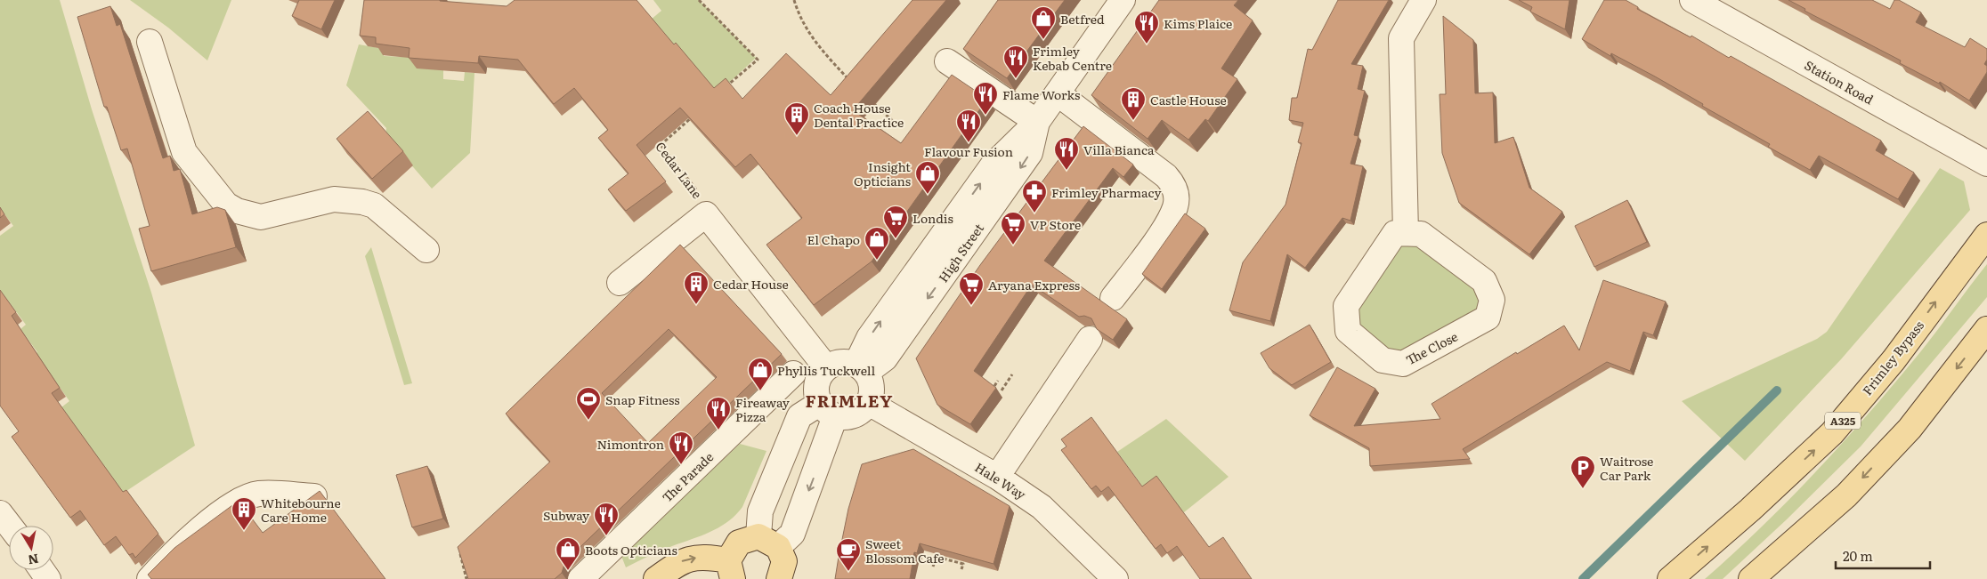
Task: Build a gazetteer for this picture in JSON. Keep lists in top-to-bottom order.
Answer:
{
  "streets": {
    "main road": ["Frimley Bypass", "A325"],
    "street": [
      "Station Road",
      "Cedar Lane",
      "High Street",
      "The Close",
      "The Parade",
      "Hale Way"
    ]
  },
  "crossings": [
    ["Cedar Lane", "High Street"],
    ["Cedar Lane", "Hale Way"],
    ["High Street", "Hale Way"]
  ],
  "districts": ["FRIMLEY"],
  "places": {
    "shop": [
      "Betfred",
      "Insight Opticians",
      "El Chapo",
      "Phyllis Tuckwell",
      "Boots Opticians"
    ],
    "restaurant": [
      "Kims Plaice",
      "Frimley Kebab Centre",
      "Flame Works",
      "Flavour Fusion",
      "Villa Bianca",
      "Fireaway Pizza",
      "Nimontron",
      "Subway"
    ],
    "building": [
      "Castle House",
      "Coach House Dental Practice",
      "Cedar House",
      "Whitebourne Care Home"
    ],
    "pharmacy": ["Frimley Pharmacy"],
    "supermarket": ["Londis", "VP Store", "Aryana Express"],
    "sports": ["Snap Fitness"],
    "parking": ["Waitrose Car Park"],
    "cafe": ["Sweet Blossom Cafe"]
  },
  "scale_bar": "20 m",
  "north": "bottom"
}
